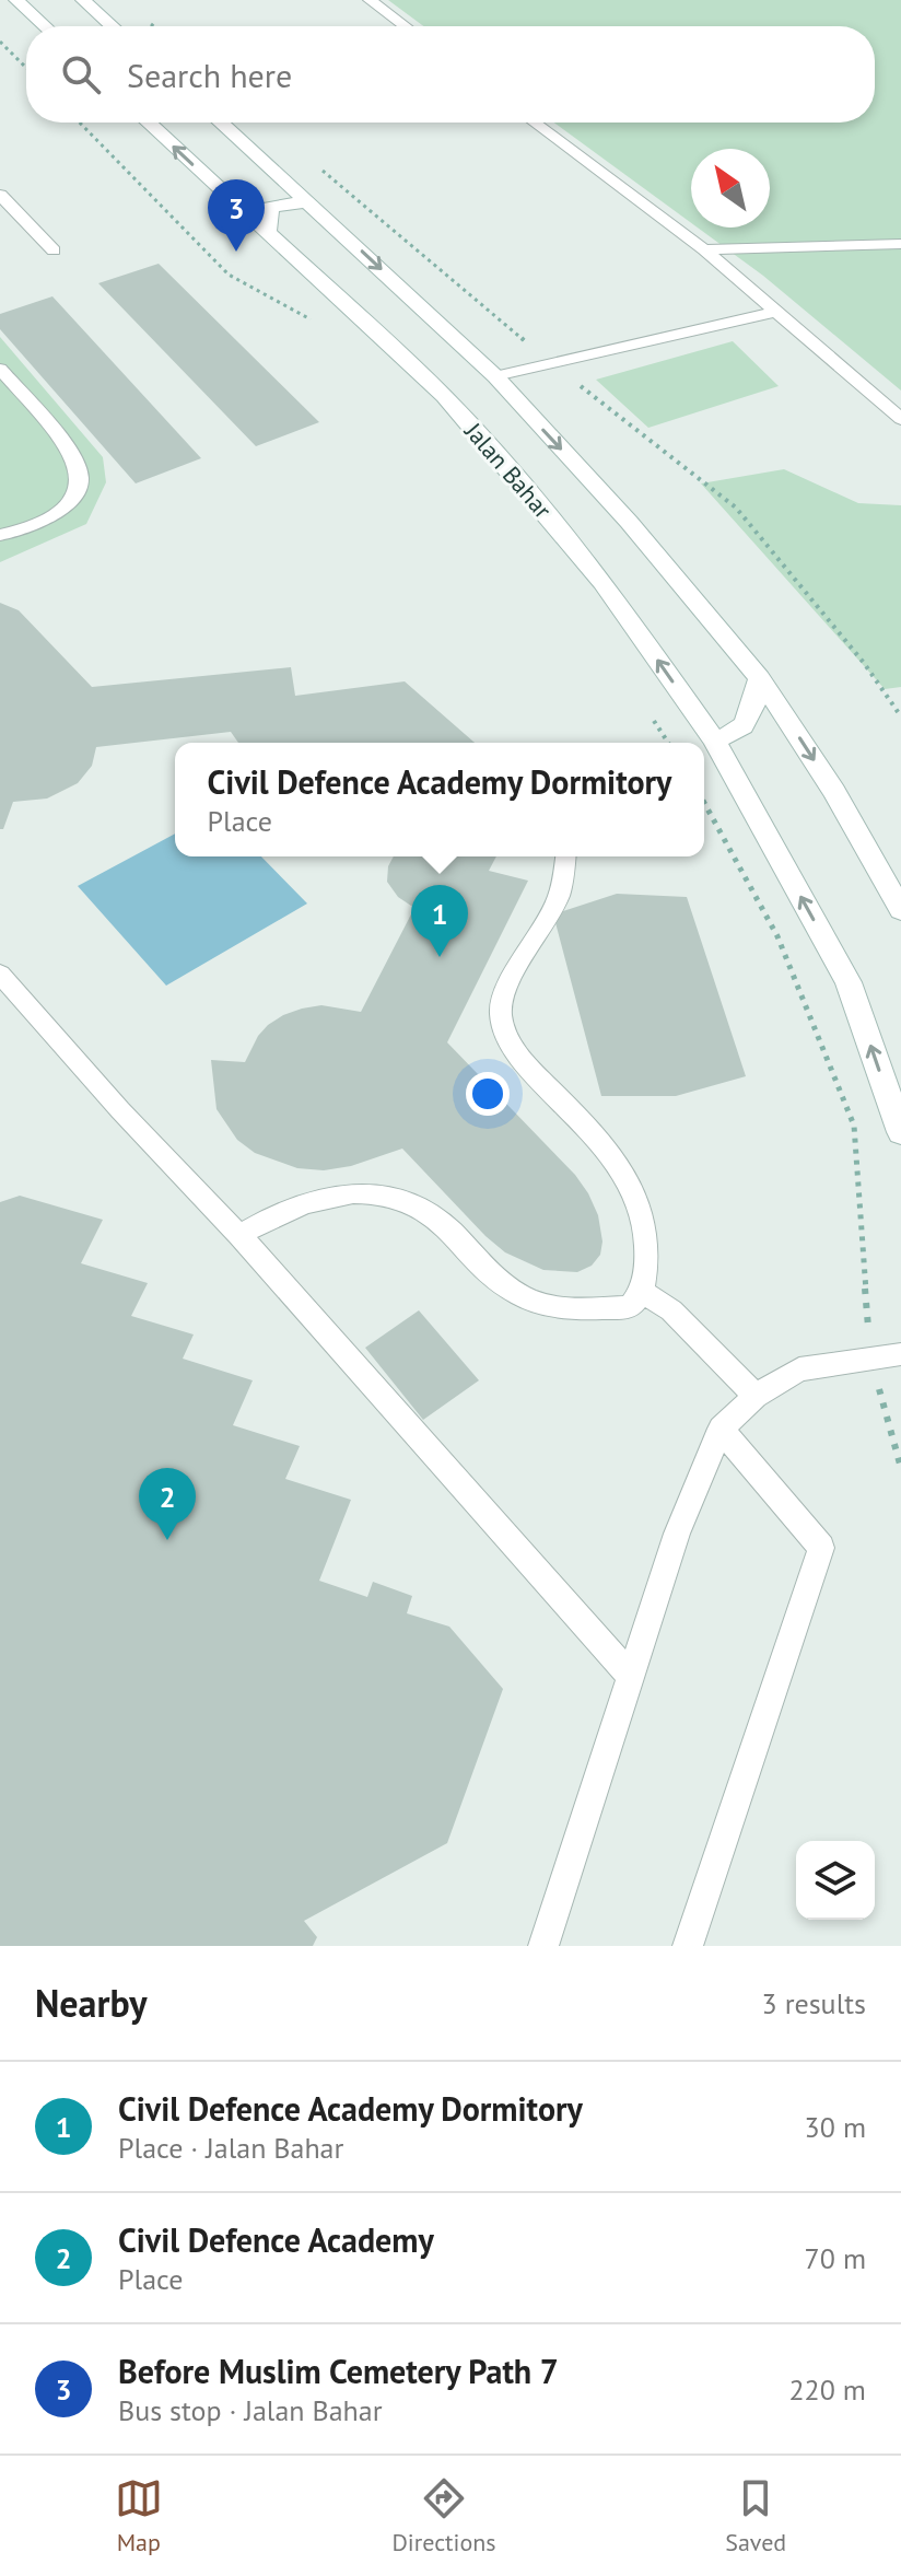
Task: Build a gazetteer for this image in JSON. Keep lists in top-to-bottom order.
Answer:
{
  "streets": {
    "main road": ["Jalan Bahar"]
  },
  "north": "top left",
  "page": {
    "search": "Search here",
    "pins": ["3", "1", "2"],
    "popup": ["Civil Defence Academy Dormitory", "Place"],
    "heading": ["Nearby", "3 results"],
    "list": [
      {
        "mark": "1",
        "name": "Civil Defence Academy Dormitory",
        "note": "Place · Jalan Bahar",
        "value": "30 m"
      },
      {
        "mark": "2",
        "name": "Civil Defence Academy",
        "note": "Place",
        "value": "70 m"
      },
      {
        "mark": "3",
        "name": "Before Muslim Cemetery Path 7",
        "note": "Bus stop · Jalan Bahar",
        "value": "220 m"
      }
    ],
    "nav": ["Map", "Directions", "Saved"]
  }
}
